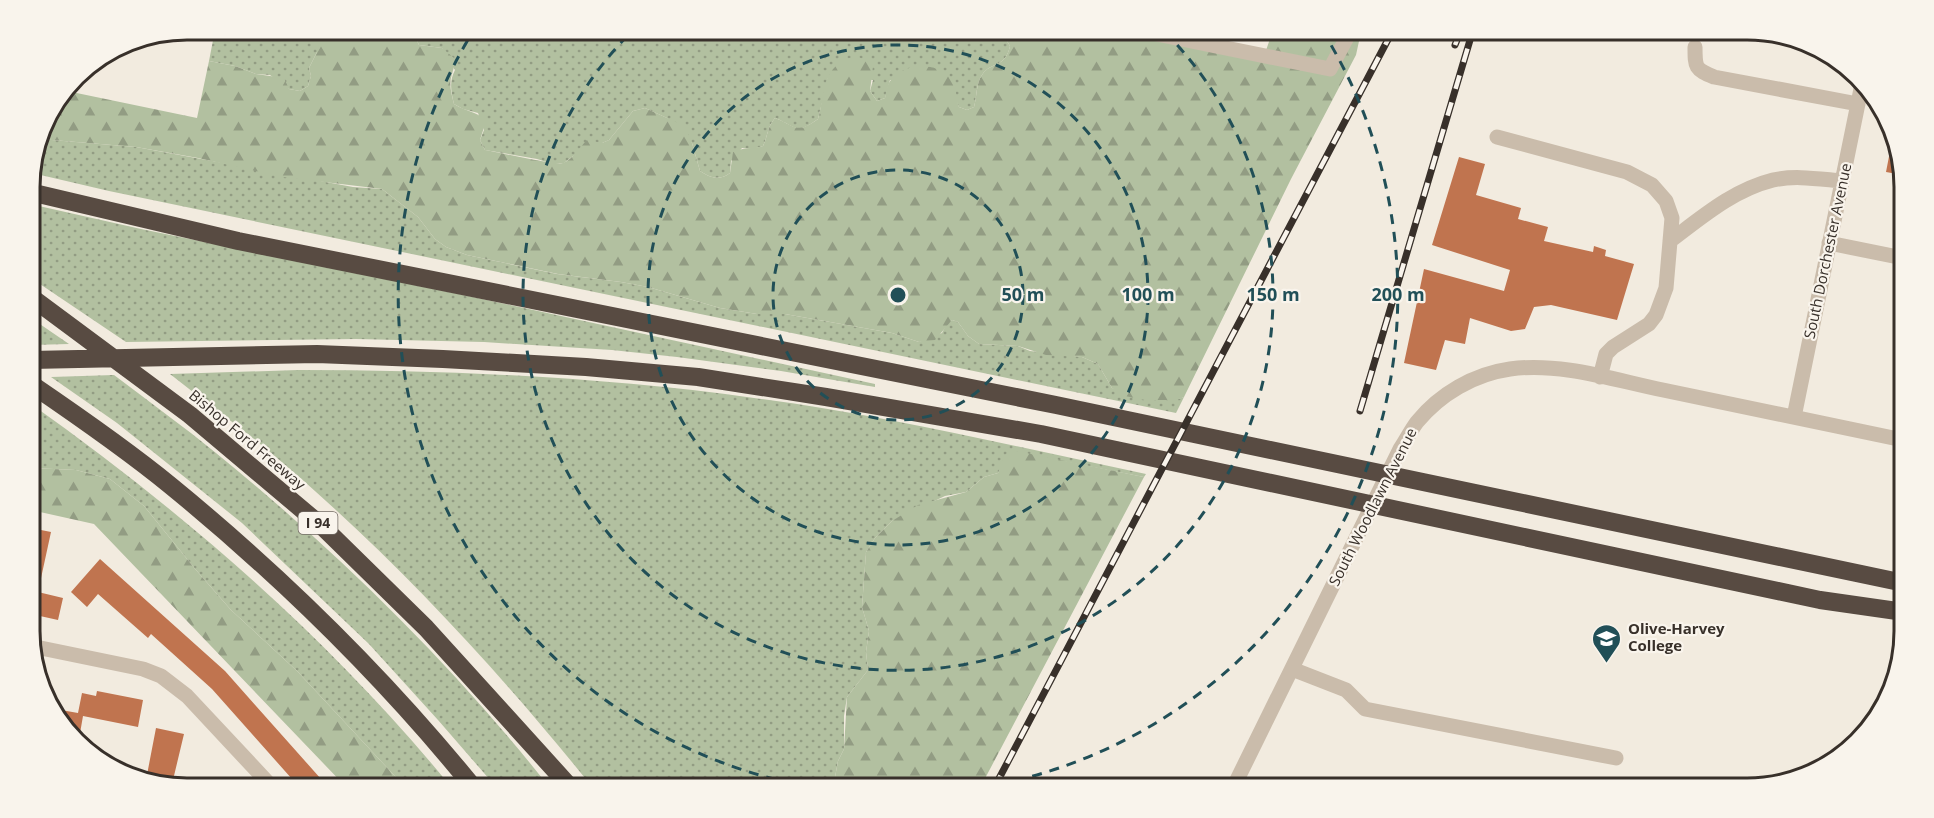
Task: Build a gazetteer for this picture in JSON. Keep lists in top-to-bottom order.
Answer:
{
  "streets": {
    "highway": ["Bishop Ford Freeway", "I 94"],
    "street": ["South Dorchester Avenue", "South Woodlawn Avenue"]
  },
  "crossings": [
    ["South Dorchester Avenue", "South Woodlawn Avenue"]
  ],
  "places": {
    "school or university": ["Olive-Harvey College"]
  },
  "rings": [
    "50 m",
    "100 m",
    "150 m",
    "200 m"
  ]
}
